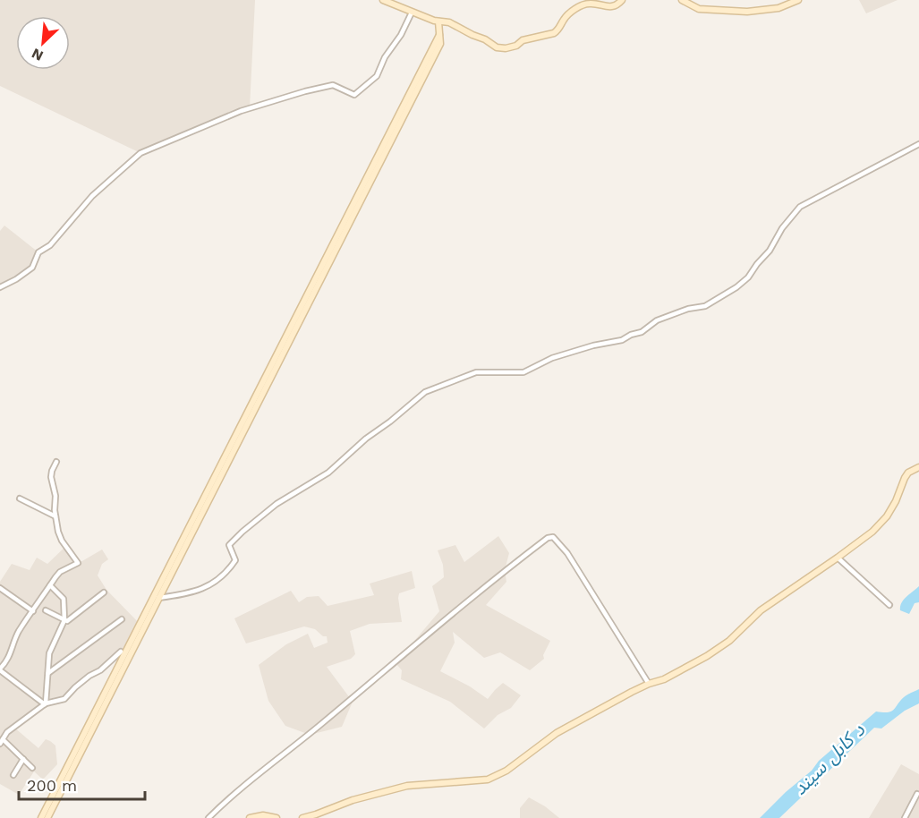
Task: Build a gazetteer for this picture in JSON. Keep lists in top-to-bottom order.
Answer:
{
  "water": ["د کابل سيند"],
  "scale_bar": "200 m",
  "north": "bottom left"
}
